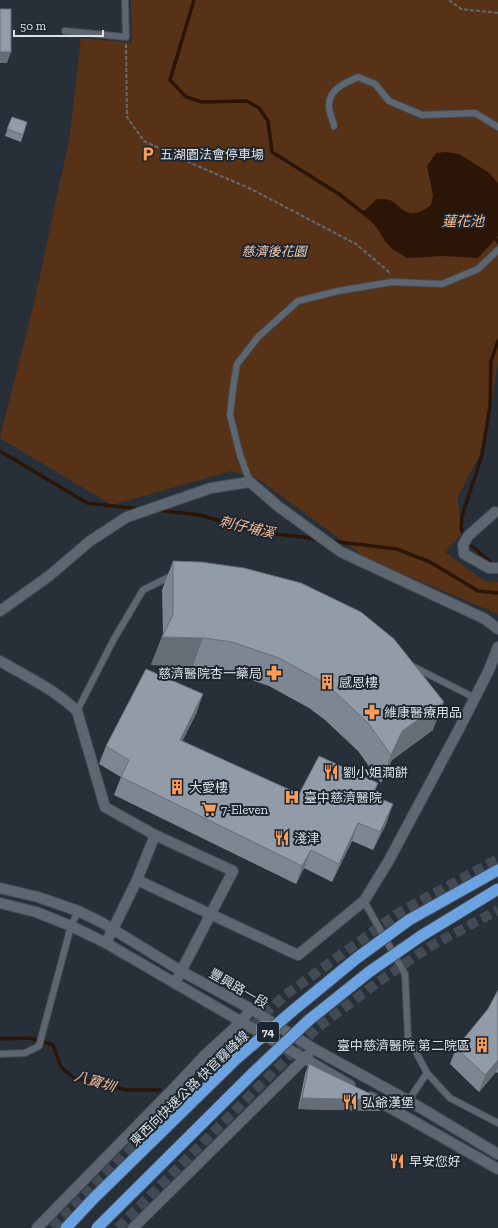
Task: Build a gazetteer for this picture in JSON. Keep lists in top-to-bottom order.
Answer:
{
  "streets": {
    "highway": ["74", "東西向快速公路 快官霧峰線"],
    "street": ["豐興路一段"]
  },
  "water": ["蓮花池", "刺仔埔溪", "八寶圳"],
  "parks": ["慈濟後花園"],
  "places": {
    "parking": ["五湖園法會停車場"],
    "pharmacy": ["慈濟醫院杏一藥局", "維康醫療用品"],
    "building": ["感恩樓", "大愛樓", "臺中慈濟醫院 第二院區"],
    "restaurant": [
      "劉小姐潤餅",
      "淺津",
      "弘爺漢堡",
      "早安您好"
    ],
    "hospital": ["臺中慈濟醫院"],
    "supermarket": ["7-Eleven"]
  },
  "scale_bar": "50 m"
}
